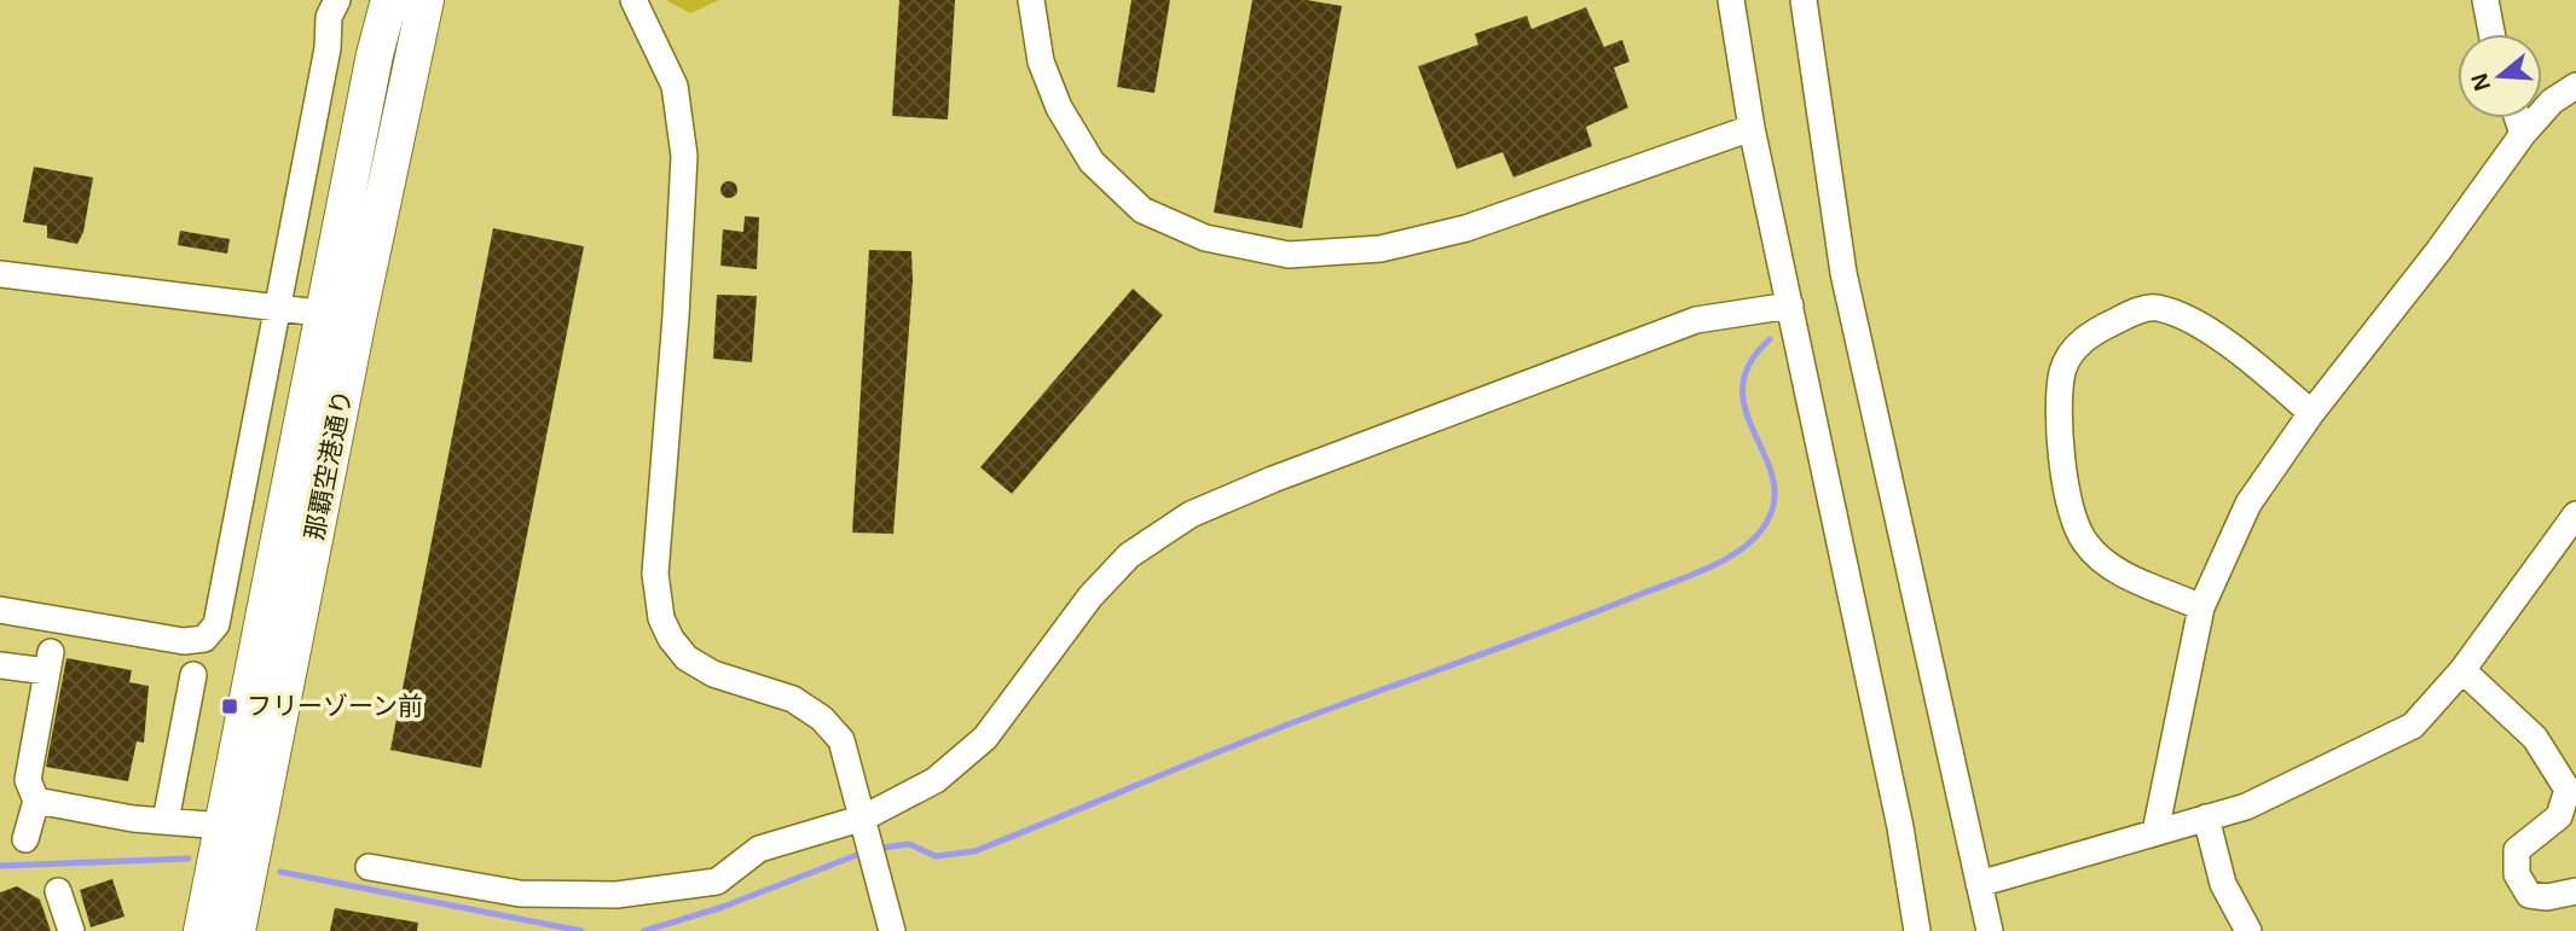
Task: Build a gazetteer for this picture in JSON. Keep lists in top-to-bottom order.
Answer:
{
  "streets": {
    "highway": ["那覇空港通り"]
  },
  "places": {
    "transit": ["フリーゾーン前"]
  },
  "north": "left"
}
